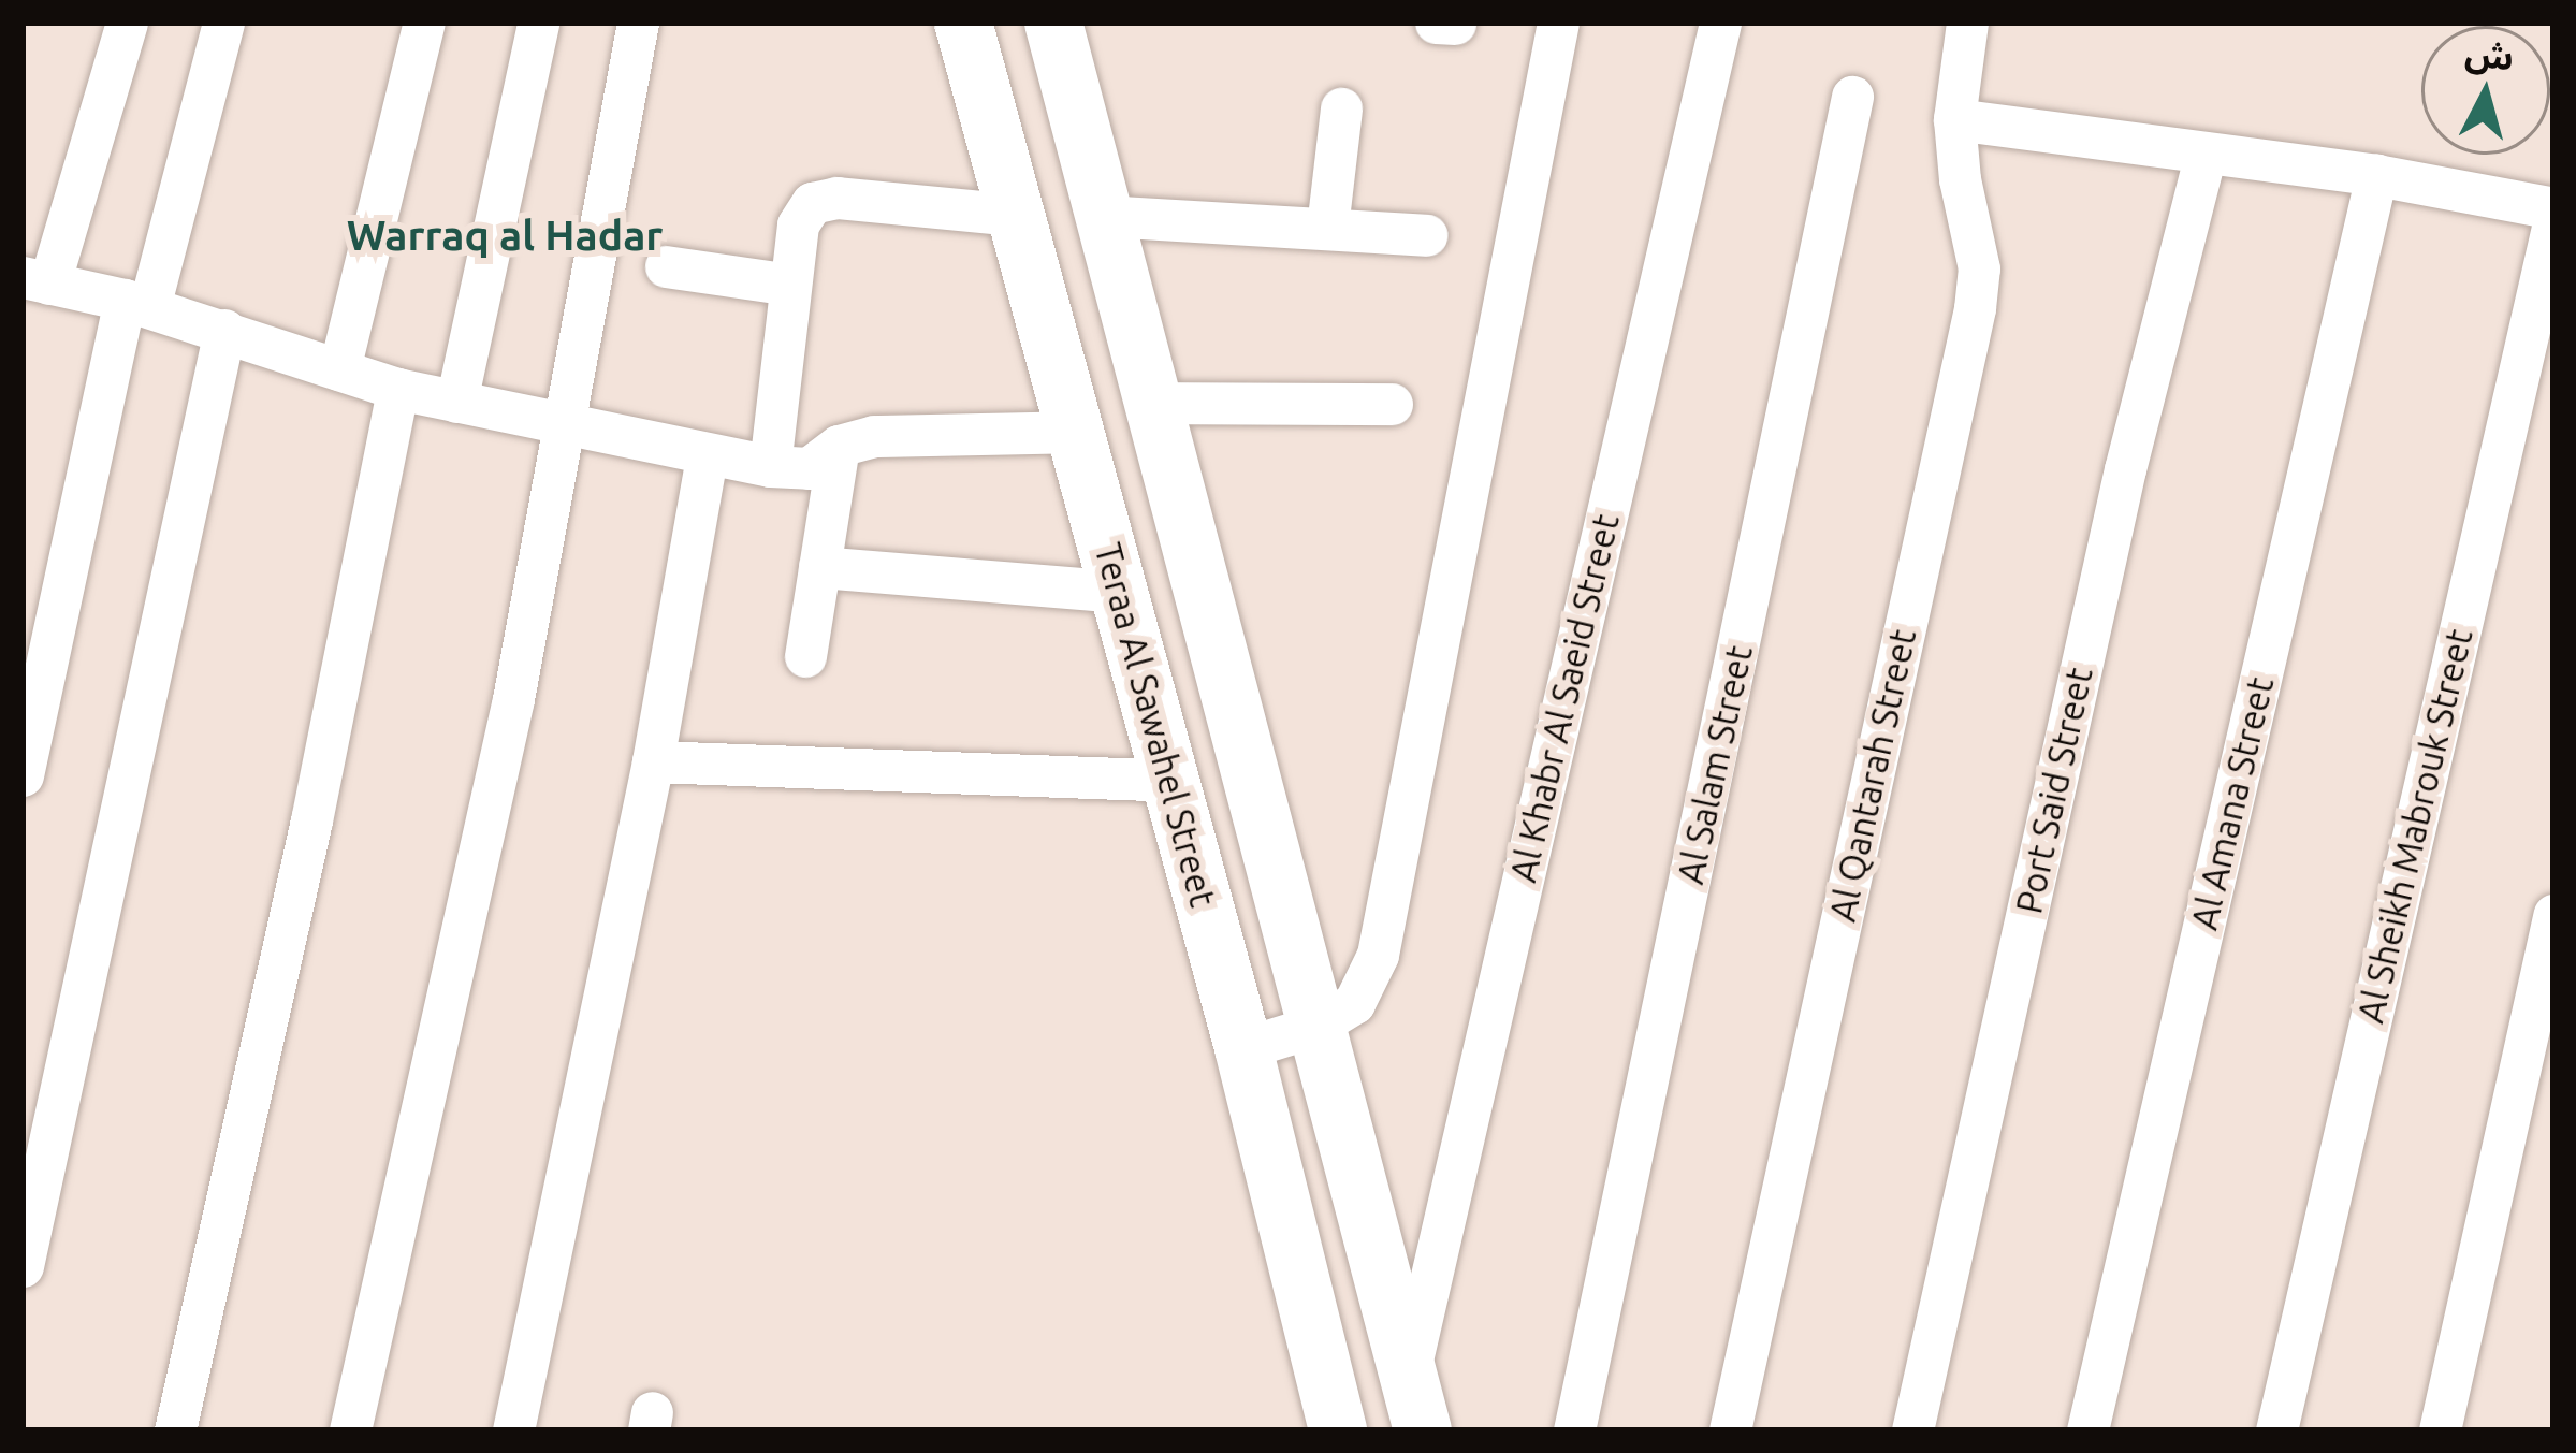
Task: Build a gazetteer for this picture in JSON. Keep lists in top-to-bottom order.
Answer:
{
  "streets": {
    "main road": ["Teraa Al Sawahel Street"],
    "street": [
      "Al Khabr Al Saeid Street",
      "Al Salam Street",
      "Al Qantarah Street",
      "Port Said Street",
      "Al Amana Street",
      "Al Sheikh Mabrouk Street"
    ]
  },
  "districts": ["Warraq al Hadar"],
  "north": "top"
}
